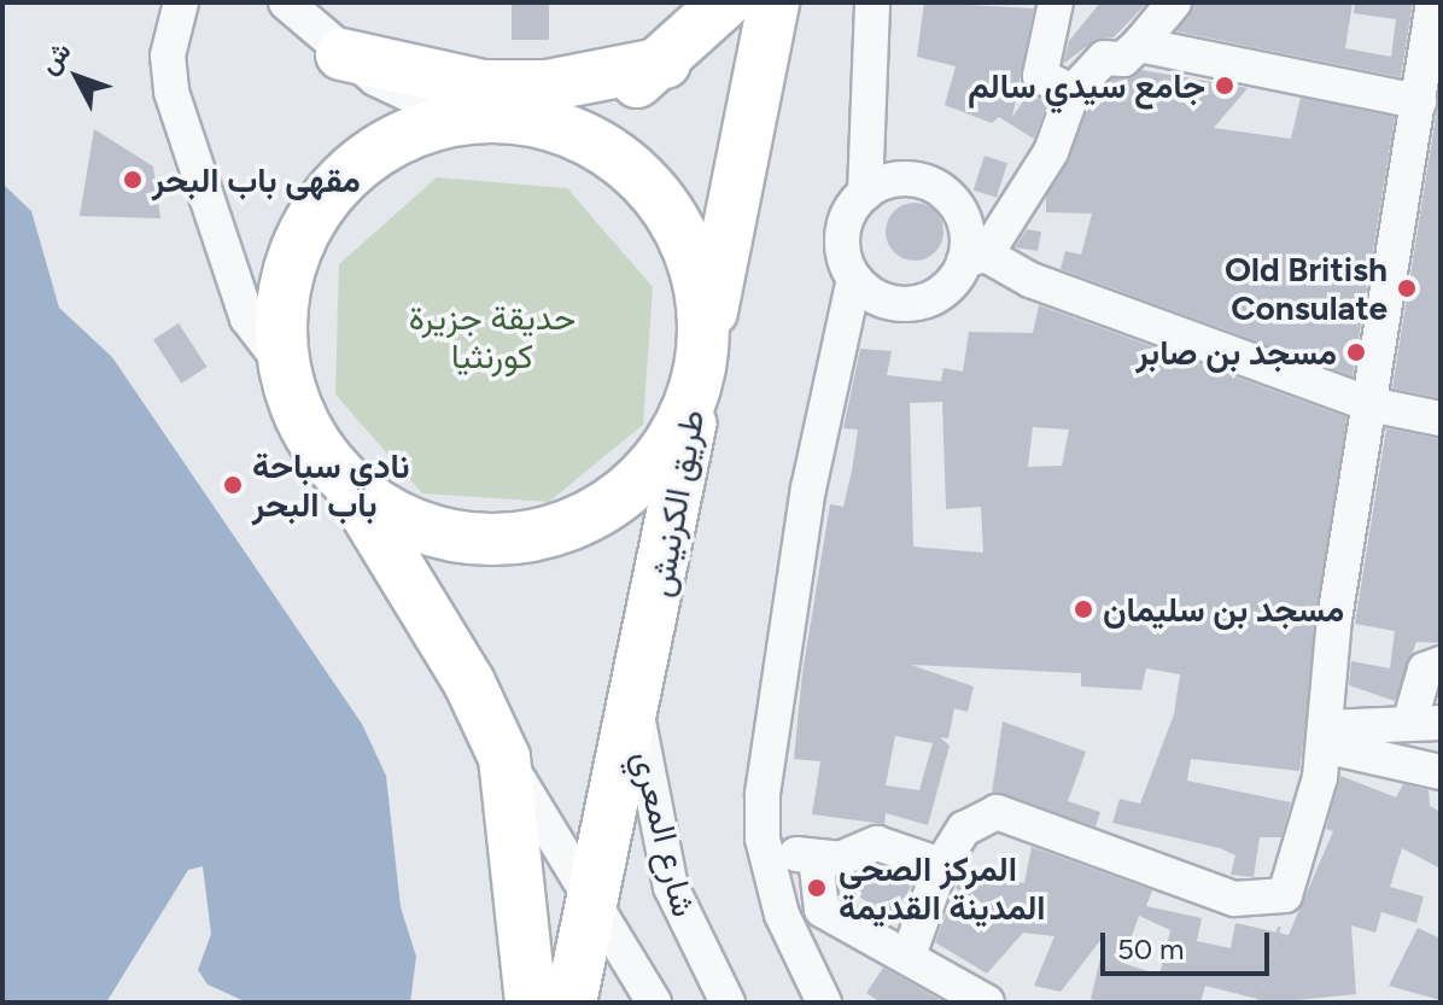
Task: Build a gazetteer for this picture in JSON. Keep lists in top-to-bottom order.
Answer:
{
  "streets": {
    "highway": ["طريق الكرنيش"],
    "street": ["شارع المعري"]
  },
  "crossings": [
    ["طريق الكرنيش", "شارع المعري"]
  ],
  "parks": ["حديقة جزيرة كورنثيا"],
  "places": [
    "جامع سيدي سالم",
    "مقهى باب البحر",
    "Old British Consulate",
    "مسجد بن صابر",
    "نادي سباحة باب البحر",
    "مسجد بن سليمان",
    "المركز الصحي المدينة القديمة"
  ],
  "scale_bar": "50 m",
  "north": "top left"
}
